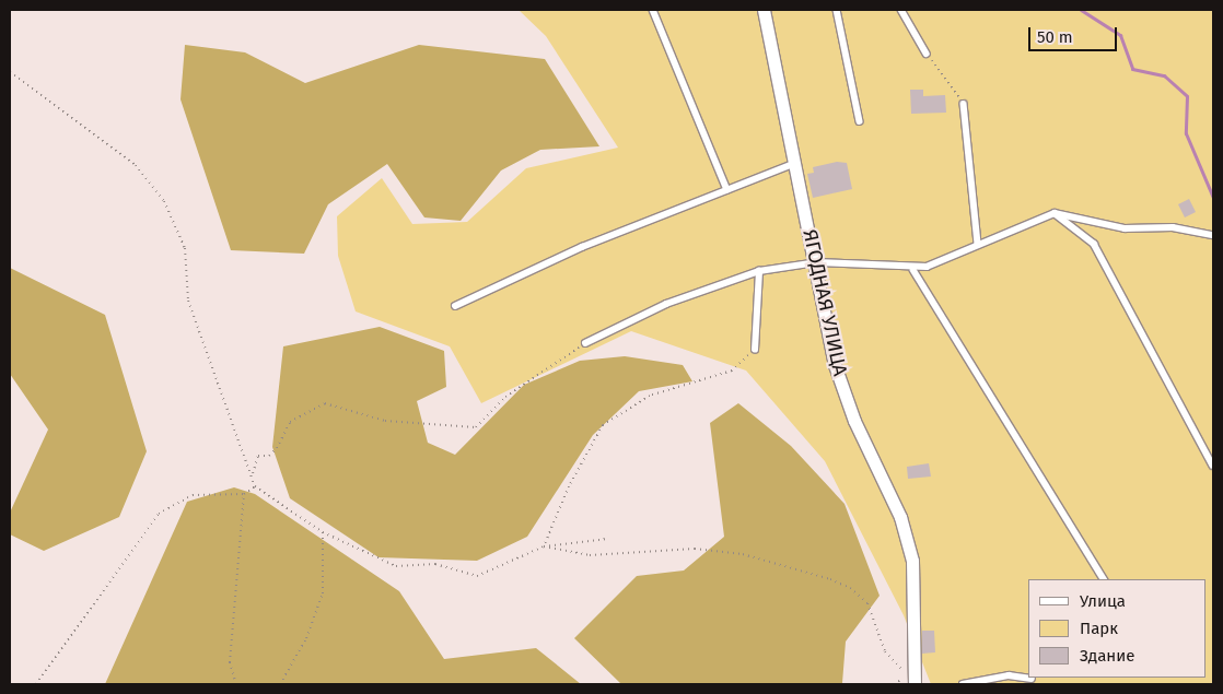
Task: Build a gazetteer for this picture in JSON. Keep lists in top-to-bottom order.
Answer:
{
  "streets": {
    "street": ["ЯГОДНАЯ УЛИЦА"]
  },
  "legend": ["Улица", "Парк", "Здание"],
  "scale_bar": "50 m"
}
